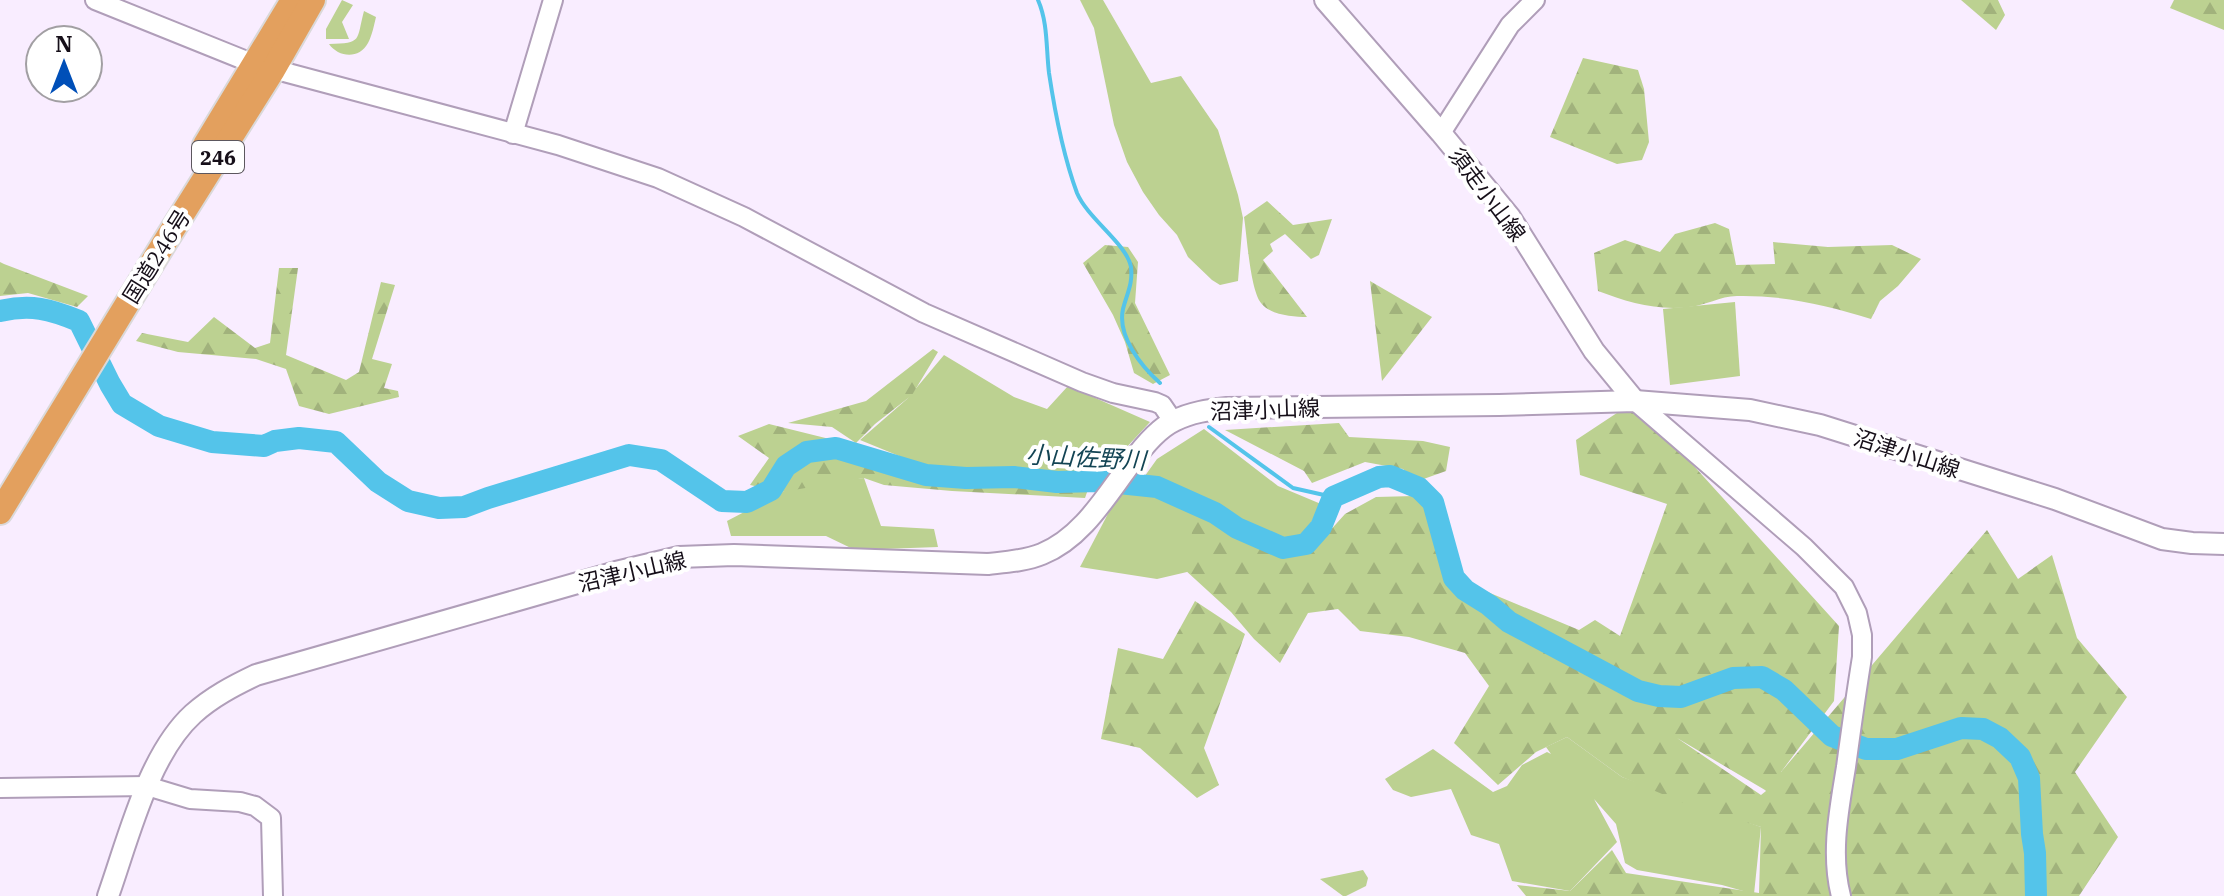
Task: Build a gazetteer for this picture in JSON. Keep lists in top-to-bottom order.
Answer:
{
  "streets": {
    "highway": ["246", "国道246号"],
    "main road": ["須走小山線", "沼津小山線"]
  },
  "crossings": [
    ["須走小山線", "沼津小山線"]
  ],
  "water": ["小山佐野川"],
  "north": "top"
}
